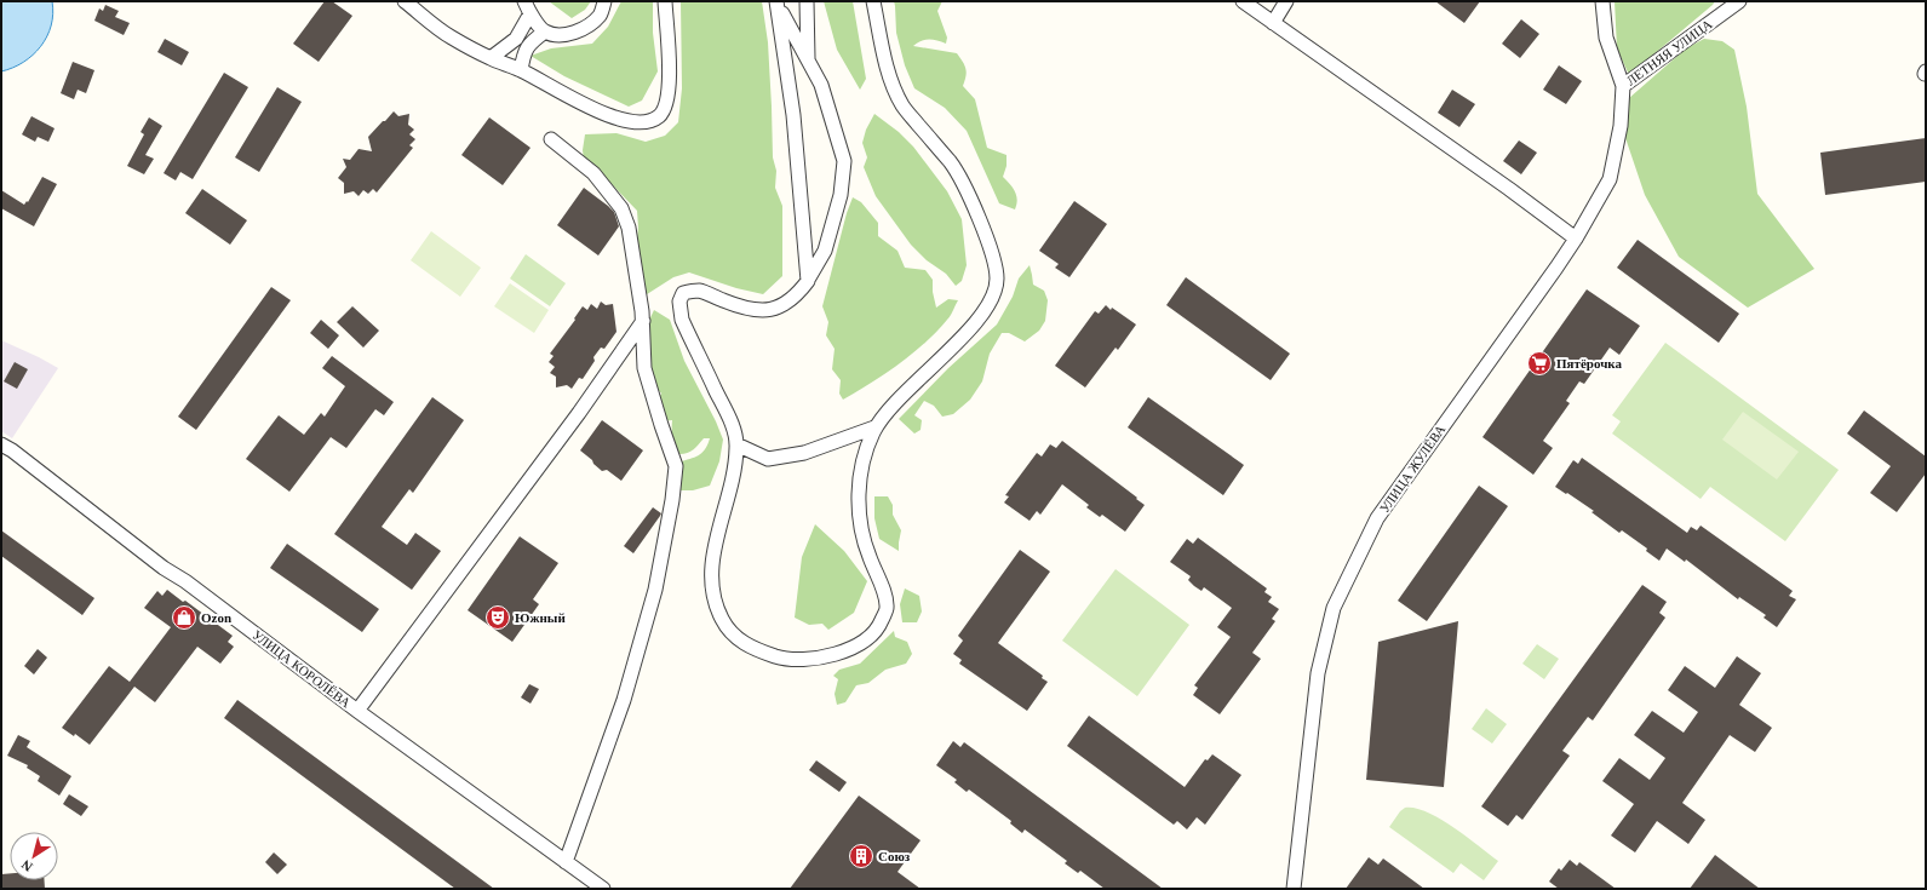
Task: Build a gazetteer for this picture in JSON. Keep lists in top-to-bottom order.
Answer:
{
  "streets": {
    "street": ["ЛЕТНЯЯ УЛИЦА", "УЛИЦА ЖУЛЁВА", "УЛИЦА КОРОЛЁВА"]
  },
  "crossings": [
    ["ЛЕТНЯЯ УЛИЦА", "УЛИЦА ЖУЛЁВА"]
  ],
  "places": {
    "supermarket": ["Пятёрочка"],
    "shop": ["Ozon"],
    "theatre": ["Южный"],
    "building": ["Союз"]
  },
  "north": "bottom left"
}
